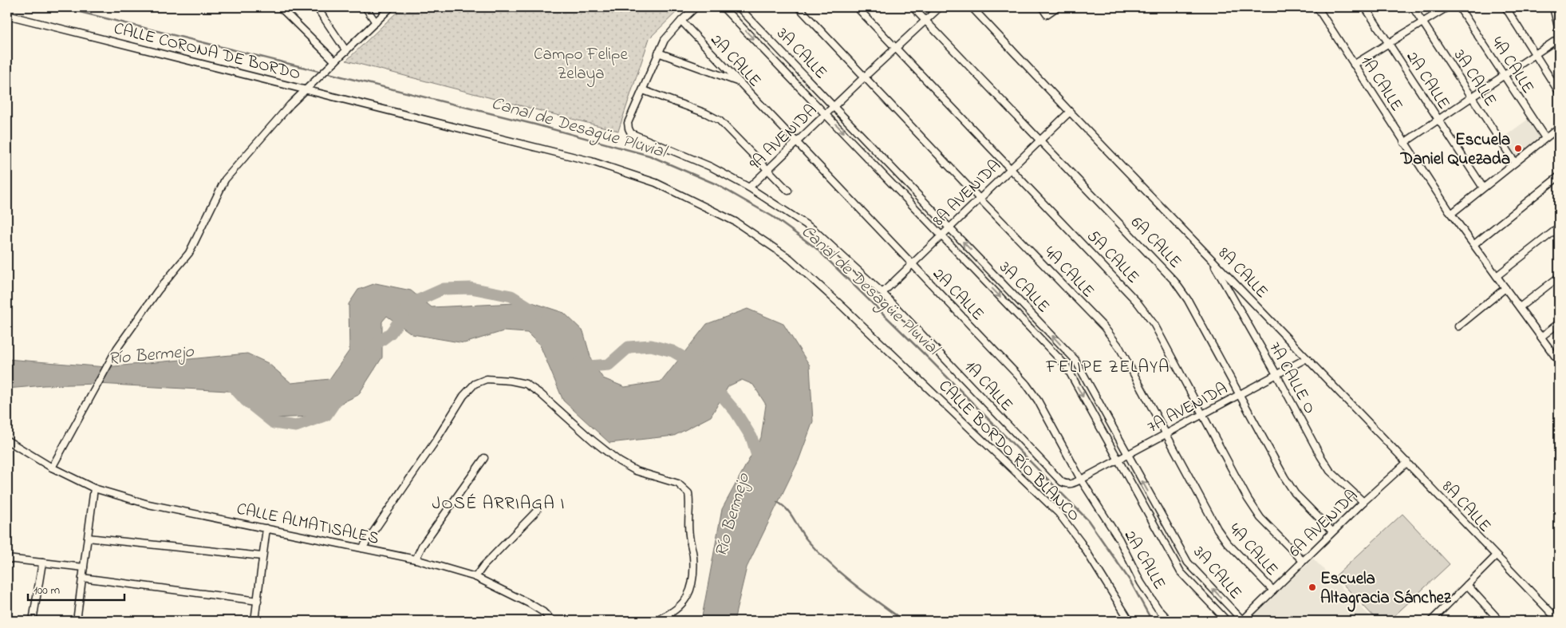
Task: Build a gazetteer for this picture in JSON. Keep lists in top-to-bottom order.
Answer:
{
  "streets": {
    "street": [
      "CALLE CORONA DE BORDO",
      "3A CALLE",
      "2A CALLE",
      "4A CALLE",
      "1A CALLE",
      "9A AVENIDA",
      "8A AVENIDA",
      "6A CALLE",
      "5A CALLE",
      "8A CALLE",
      "7A CALLE O",
      "7A AVENIDA",
      "CALLE BORDO RÍO BLANCO",
      "CALLE ALMATISALES",
      "6A AVENIDA"
    ]
  },
  "crossings": [
    ["CALLE CORONA DE BORDO", "CALLE BORDO RÍO BLANCO"],
    ["3A CALLE", "9A AVENIDA"],
    ["3A CALLE", "8A AVENIDA"],
    ["3A CALLE", "7A AVENIDA"],
    ["3A CALLE", "6A AVENIDA"],
    ["2A CALLE", "1A CALLE"],
    ["2A CALLE", "9A AVENIDA"],
    ["2A CALLE", "8A AVENIDA"],
    ["2A CALLE", "7A AVENIDA"],
    ["4A CALLE", "9A AVENIDA"],
    ["4A CALLE", "8A AVENIDA"],
    ["4A CALLE", "7A AVENIDA"],
    ["4A CALLE", "6A AVENIDA"],
    ["1A CALLE", "8A AVENIDA"],
    ["1A CALLE", "7A AVENIDA"],
    ["9A AVENIDA", "6A CALLE"],
    ["9A AVENIDA", "5A CALLE"],
    ["8A AVENIDA", "6A CALLE"],
    ["8A AVENIDA", "5A CALLE"],
    ["8A AVENIDA", "8A CALLE"],
    ["6A CALLE", "7A AVENIDA"],
    ["6A CALLE", "6A AVENIDA"],
    ["5A CALLE", "7A AVENIDA"],
    ["5A CALLE", "6A AVENIDA"],
    ["8A CALLE", "7A CALLE O"],
    ["8A CALLE", "7A AVENIDA"],
    ["8A CALLE", "6A AVENIDA"],
    ["7A CALLE O", "7A AVENIDA"],
    ["7A CALLE O", "6A AVENIDA"]
  ],
  "districts": ["FELIPE ZELAYA", "JOSÉ ARRIAGA I"],
  "water": ["Canal de Desagüe Pluvial", "Río Bermejo"],
  "parks": ["Campo Felipe Zelaya"],
  "places": ["Escuela Daniel Quezada", "Escuela Altagracia Sánchez"],
  "scale_bar": "100 m"
}
